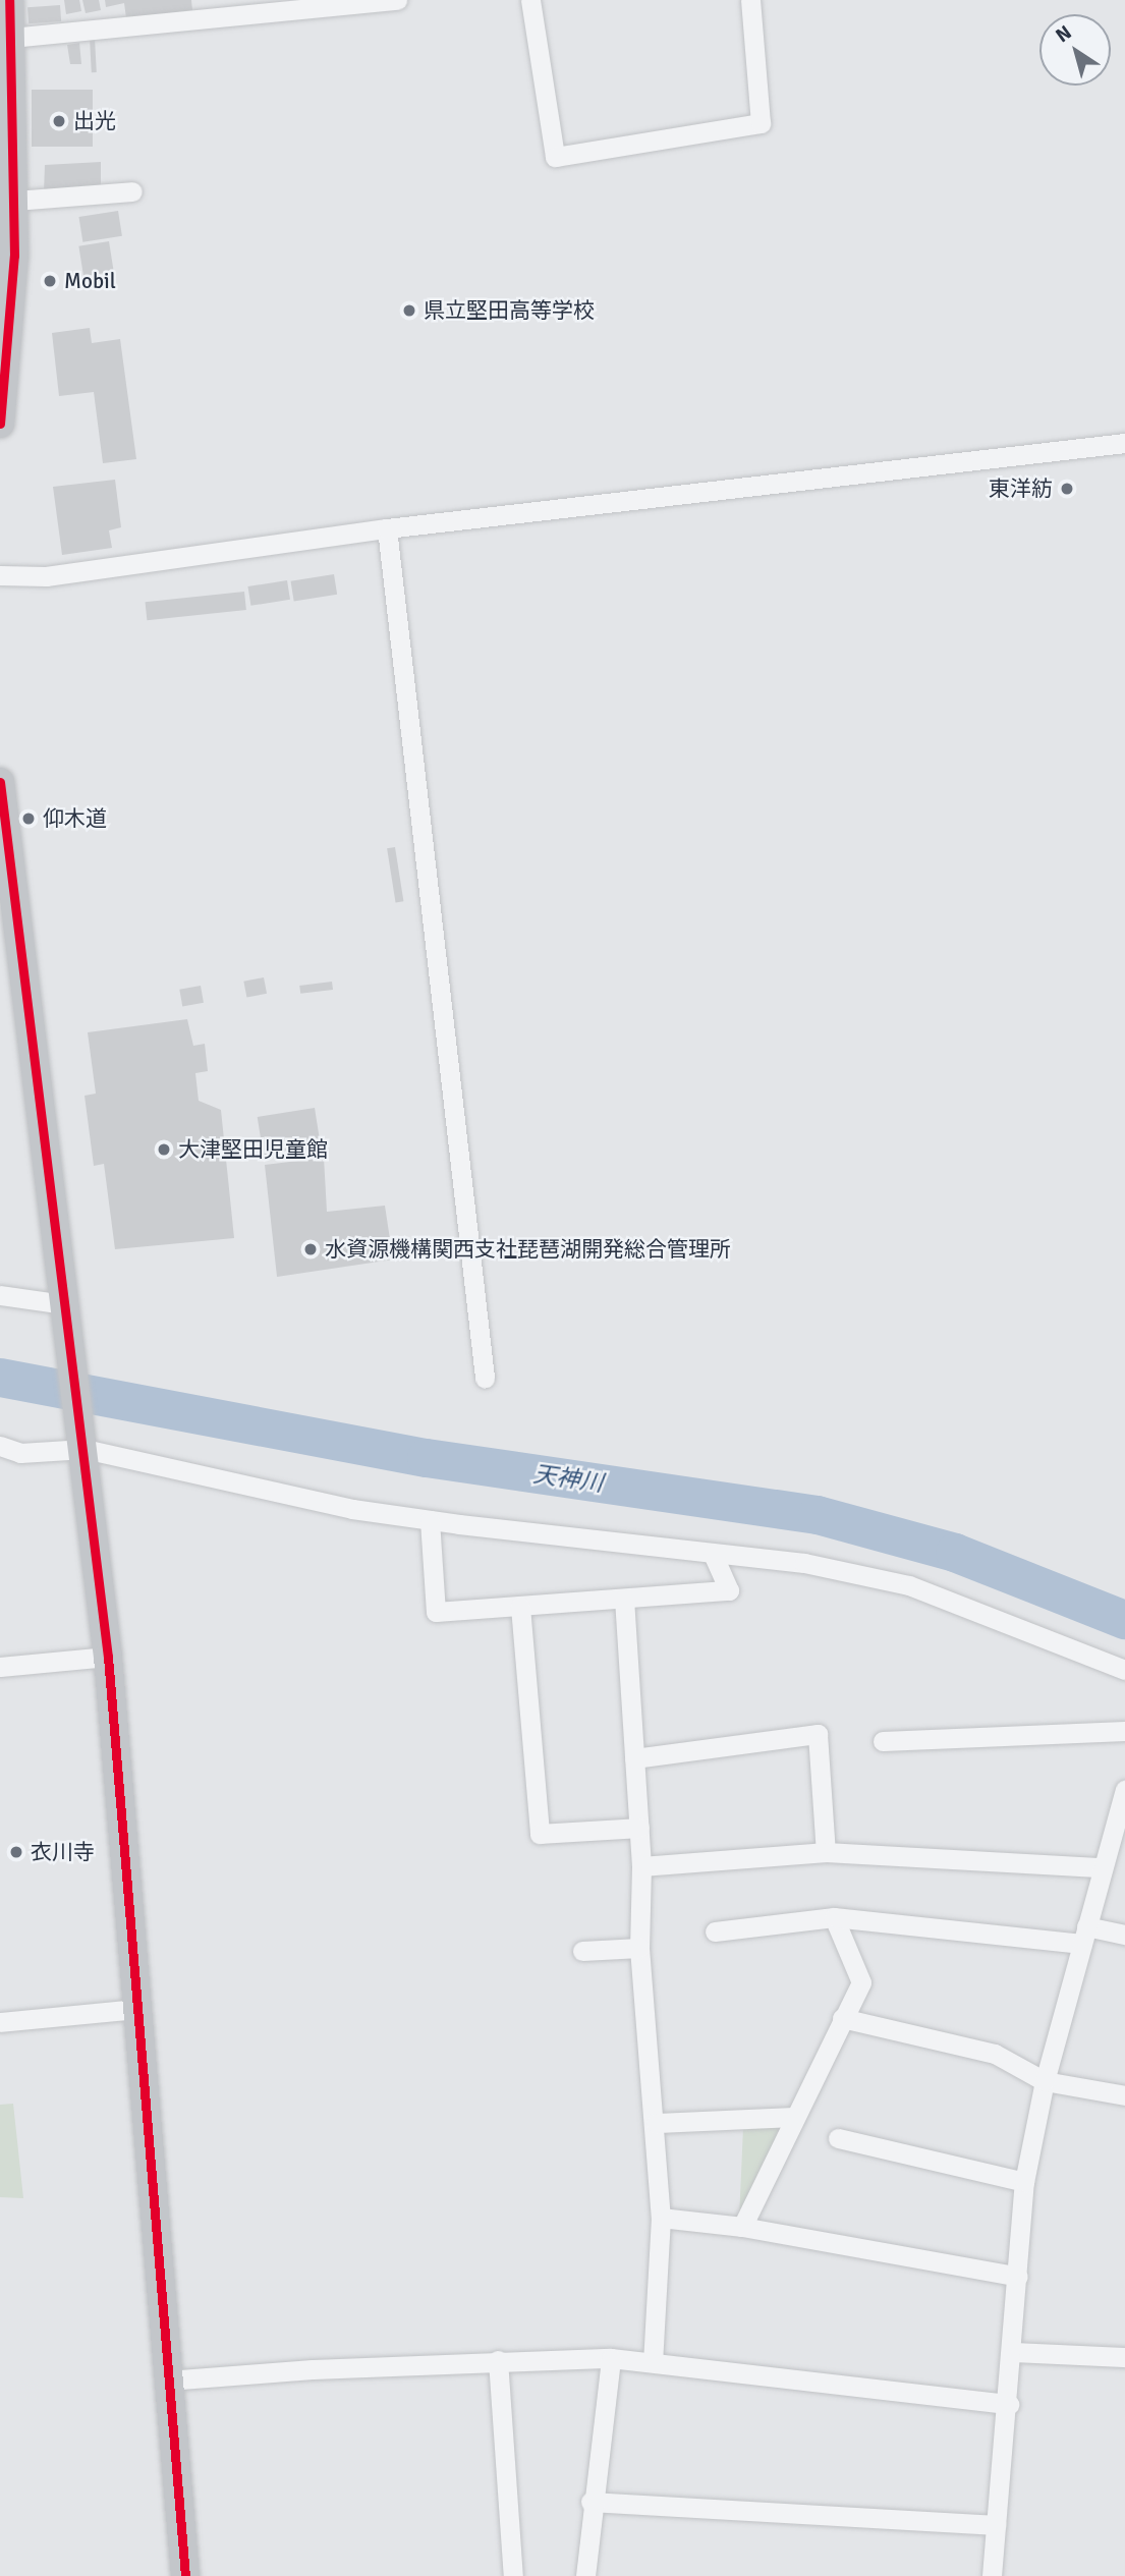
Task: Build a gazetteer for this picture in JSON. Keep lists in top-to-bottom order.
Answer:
{
  "water": ["天神川"],
  "places": [
    "出光",
    "Mobil",
    "県立堅田高等学校",
    "東洋紡",
    "仰木道",
    "大津堅田児童館",
    "水資源機構関西支社琵琶湖開発総合管理所",
    "衣川寺"
  ],
  "north": "top left"
}
